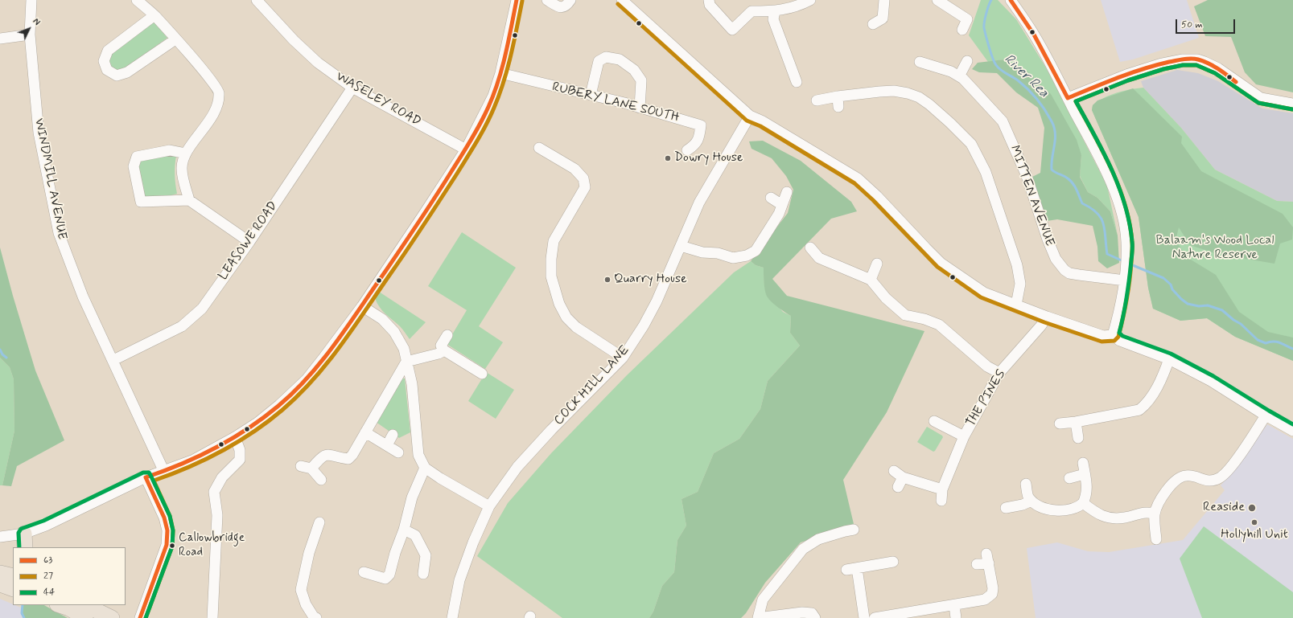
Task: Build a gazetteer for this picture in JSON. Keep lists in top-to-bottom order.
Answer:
{
  "streets": {
    "street": [
      "WASELEY ROAD",
      "RUBERY LANE SOUTH",
      "WINDMILL AVENUE",
      "MITTEN AVENUE",
      "LEASOWE ROAD",
      "COCK HILL LANE",
      "THE PINES"
    ]
  },
  "crossings": [
    ["WASELEY ROAD", "LEASOWE ROAD"],
    ["WINDMILL AVENUE", "LEASOWE ROAD"]
  ],
  "water": ["River Rea"],
  "parks": ["Balaam's Wood Local Nature Reserve"],
  "places": [
    "Dowry House",
    "Quarry House",
    "Reaside",
    "Hollyhill Unit",
    "Callowbridge Road"
  ],
  "lines": ["transit line 63", "transit line 27", "transit line 44"],
  "legend": ["63", "27", "44"],
  "scale_bar": "50 m",
  "north": "top right"
}
